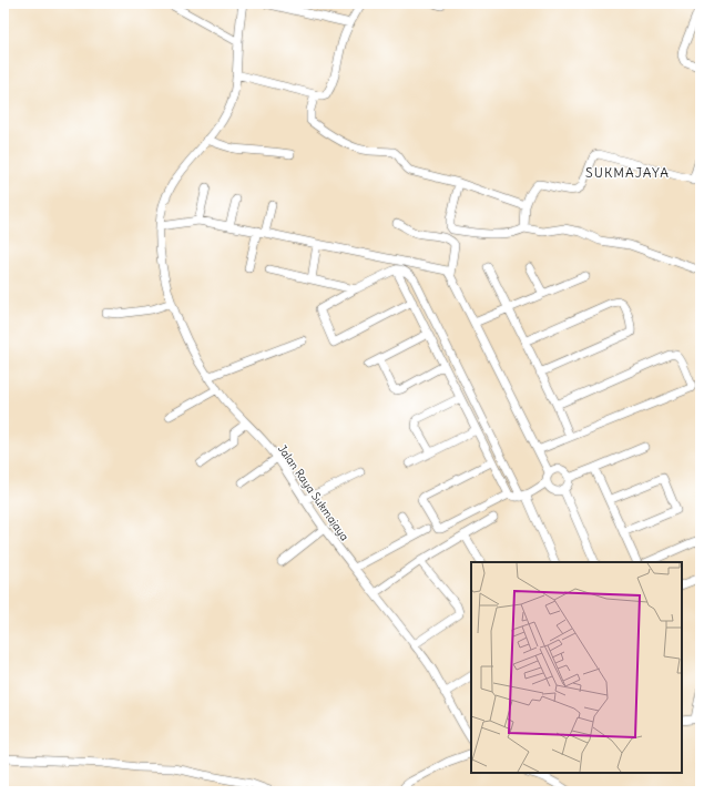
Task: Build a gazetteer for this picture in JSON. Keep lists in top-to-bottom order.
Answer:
{
  "streets": {
    "street": ["Jalan Raya Sukmajaya"]
  },
  "districts": ["SUKMAJAYA"]
}
